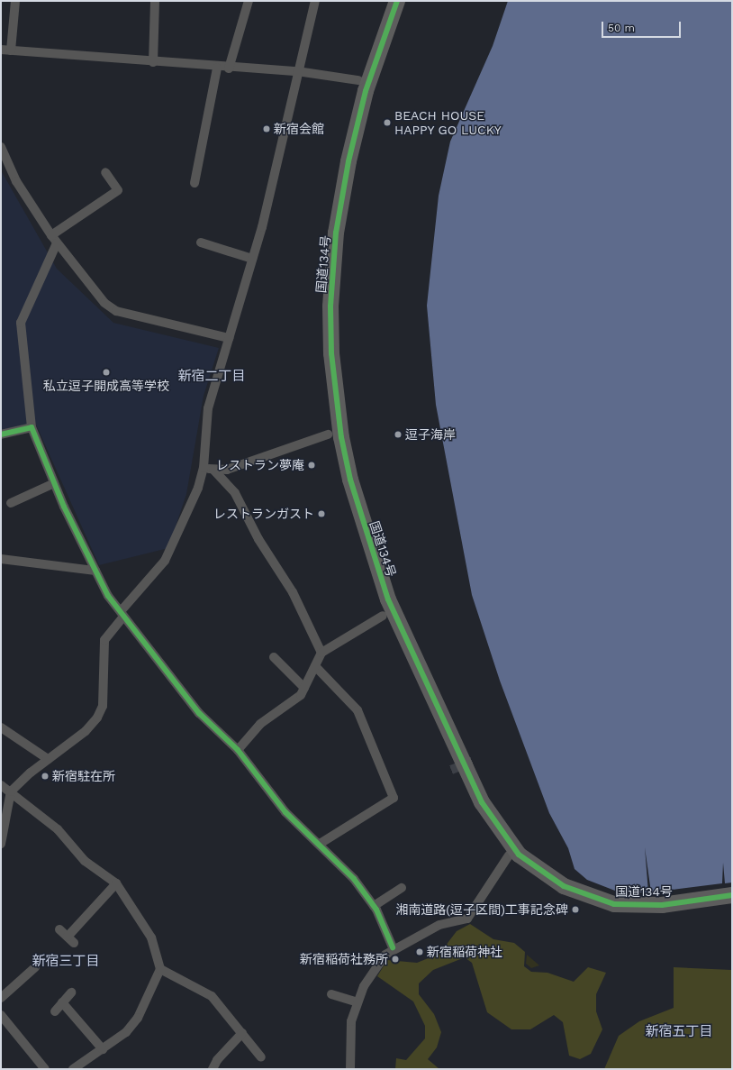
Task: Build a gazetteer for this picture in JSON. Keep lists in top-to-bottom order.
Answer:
{
  "streets": {
    "highway": ["国道134号"]
  },
  "districts": ["新宿二丁目", "新宿三丁目", "新宿五丁目"],
  "places": [
    "BEACH HOUSE HAPPY GO LUCKY",
    "新宿会館",
    "私立逗子開成高等学校",
    "逗子海岸",
    "レストラン夢庵",
    "レストランガスト",
    "新宿駐在所",
    "湘南道路(逗子区間)工事記念碑",
    "新宿稲荷神社",
    "新宿稲荷社務所"
  ],
  "scale_bar": "50 m"
}
